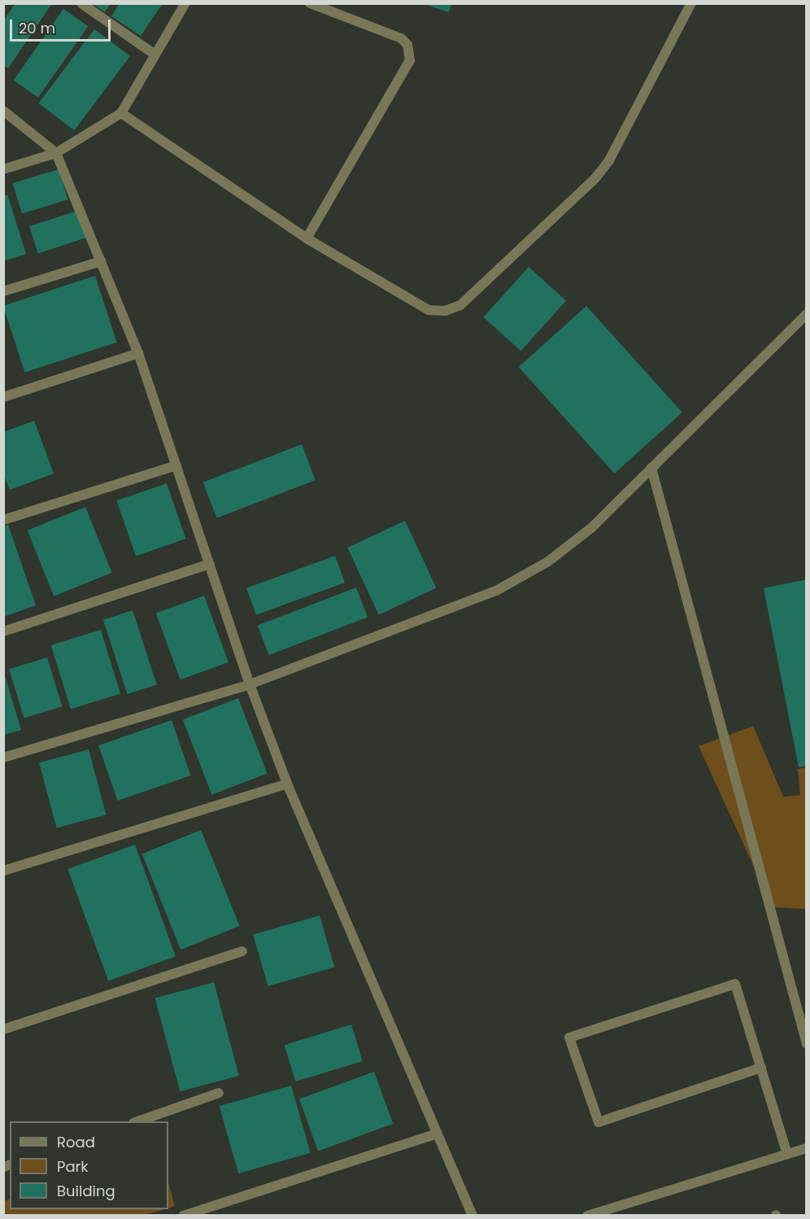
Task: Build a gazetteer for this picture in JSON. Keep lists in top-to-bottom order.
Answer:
{
  "legend": ["Road", "Park", "Building"],
  "scale_bar": "20 m"
}
